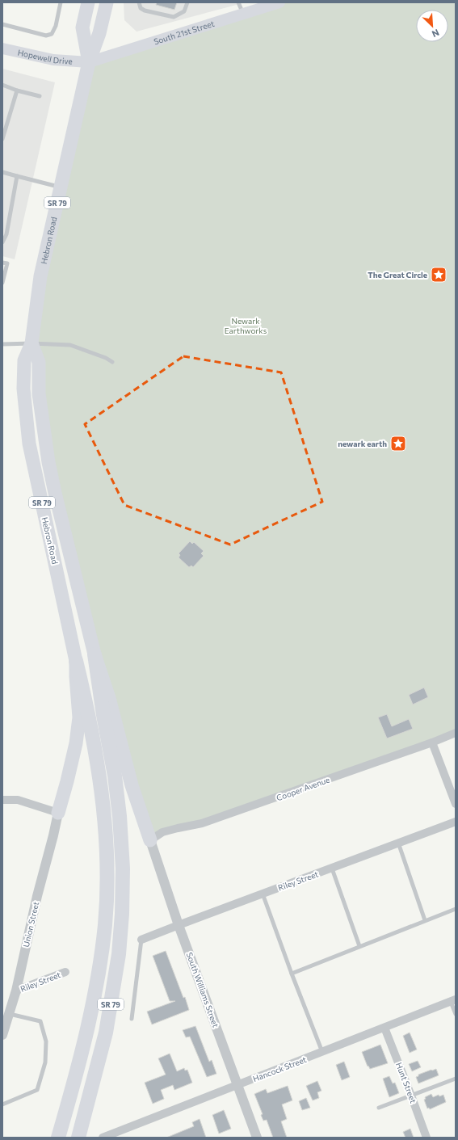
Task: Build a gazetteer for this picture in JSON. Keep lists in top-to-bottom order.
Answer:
{
  "streets": {
    "highway": ["SR 79", "Hebron Road"],
    "main road": ["South 21st Street", "Hopewell Drive"],
    "street": [
      "Cooper Avenue",
      "Riley Street",
      "Union Street",
      "South Williams Street",
      "Hancock Street",
      "Hunt Street"
    ]
  },
  "crossings": [
    ["South 21st Street", "Hopewell Drive"],
    ["South 21st Street", "Hebron Road"],
    ["Hopewell Drive", "Hebron Road"],
    ["SR 79", "Hebron Road"],
    ["Hebron Road", "Cooper Avenue"],
    ["Hebron Road", "Union Street"],
    ["Hebron Road", "South Williams Street"],
    ["Cooper Avenue", "South Williams Street"],
    ["Riley Street", "Union Street"],
    ["Riley Street", "South Williams Street"],
    ["South Williams Street", "Hancock Street"],
    ["Hancock Street", "Hunt Street"]
  ],
  "parks": ["Newark Earthworks"],
  "places": {
    "place": ["The Great Circle", "newark earth"]
  },
  "north": "bottom right"
}
